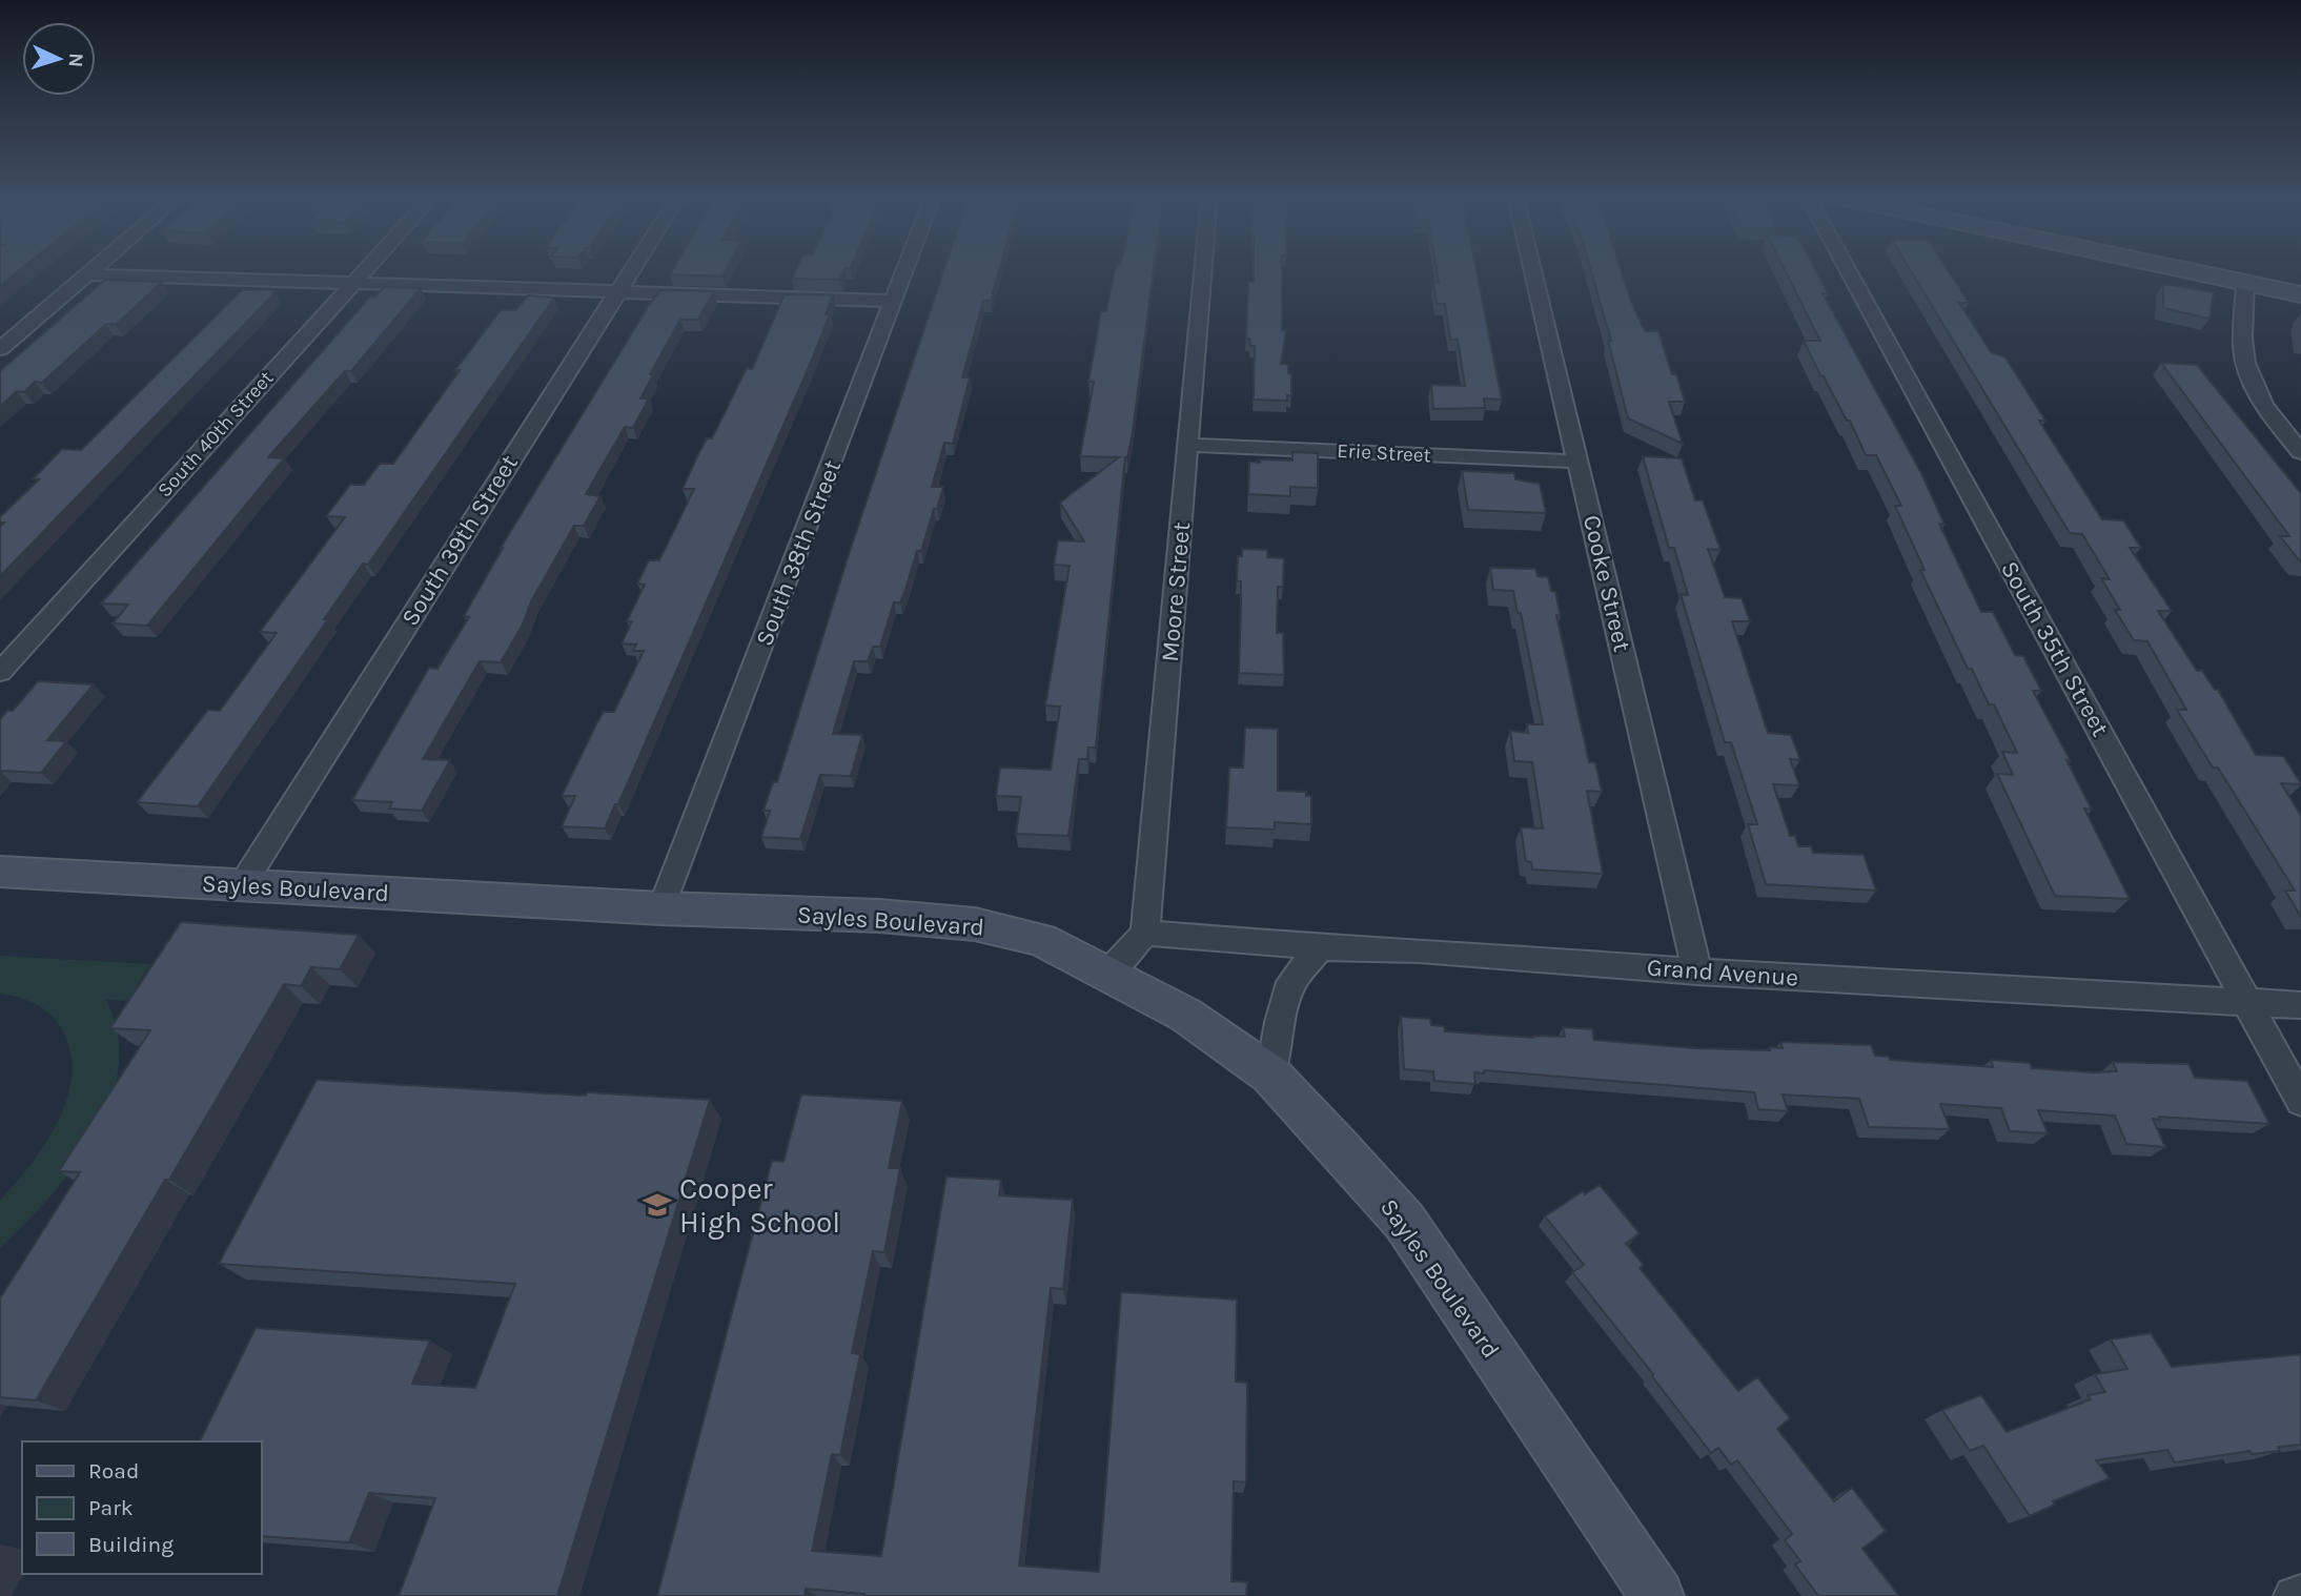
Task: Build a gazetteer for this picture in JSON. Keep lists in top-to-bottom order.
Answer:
{
  "streets": {
    "street": [
      "South 40th Street",
      "Erie Street",
      "South 39th Street",
      "South 38th Street",
      "Cooke Street",
      "Moore Street",
      "South 35th Street",
      "Sayles Boulevard",
      "Grand Avenue"
    ]
  },
  "crossings": [
    ["Erie Street", "Cooke Street"],
    ["Erie Street", "Moore Street"],
    ["South 39th Street", "Sayles Boulevard"],
    ["South 38th Street", "Sayles Boulevard"],
    ["Cooke Street", "Grand Avenue"],
    ["Moore Street", "Grand Avenue"],
    ["South 35th Street", "Grand Avenue"]
  ],
  "places": {
    "school or university": ["Cooper High School"]
  },
  "legend": ["Road", "Park", "Building"],
  "north": "right"
}
